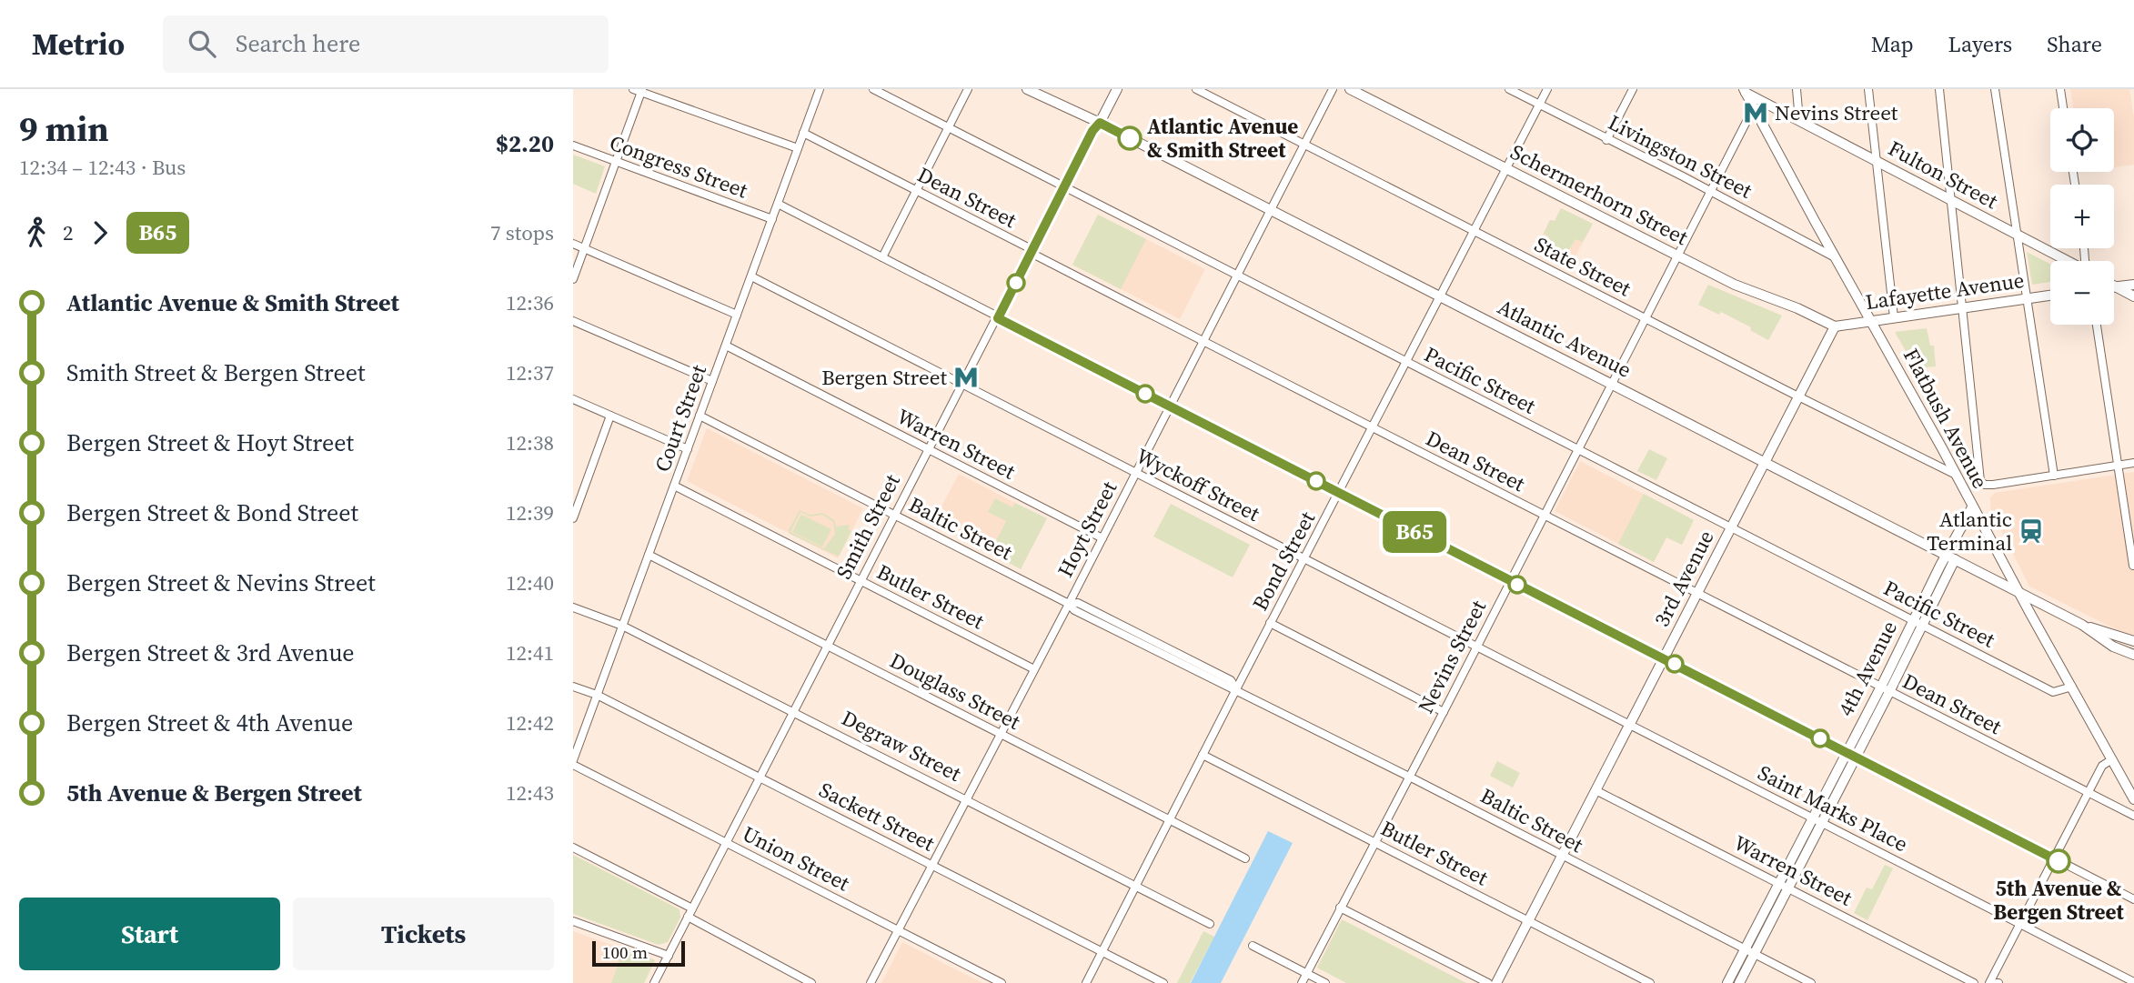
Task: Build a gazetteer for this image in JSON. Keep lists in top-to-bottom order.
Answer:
{
  "streets": {
    "main road": [
      "Fulton Street",
      "Schermerhorn Street",
      "Lafayette Avenue",
      "Atlantic Avenue",
      "Flatbush Avenue",
      "Smith Street",
      "3rd Avenue",
      "4th Avenue"
    ],
    "street": [
      "Livingston Street",
      "Congress Street",
      "Dean Street",
      "State Street",
      "Pacific Street",
      "Court Street",
      "Warren Street",
      "Wyckoff Street",
      "Baltic Street",
      "Hoyt Street",
      "Bond Street",
      "Butler Street",
      "Nevins Street",
      "Douglass Street",
      "Degraw Street",
      "Saint Marks Place",
      "Sackett Street",
      "Union Street"
    ]
  },
  "crossings": [
    ["Livingston Street", "Flatbush Avenue"],
    ["Livingston Street", "Bond Street"],
    ["Livingston Street", "Nevins Street"],
    ["Congress Street", "Court Street"],
    ["Fulton Street", "Flatbush Avenue"],
    ["Schermerhorn Street", "Lafayette Avenue"],
    ["Schermerhorn Street", "Bond Street"],
    ["Schermerhorn Street", "3rd Avenue"],
    ["Schermerhorn Street", "Nevins Street"],
    ["Dean Street", "Court Street"],
    ["Dean Street", "Smith Street"],
    ["Dean Street", "Hoyt Street"],
    ["Dean Street", "Bond Street"],
    ["Dean Street", "3rd Avenue"],
    ["Dean Street", "Nevins Street"],
    ["Dean Street", "4th Avenue"],
    ["State Street", "Flatbush Avenue"],
    ["State Street", "Hoyt Street"],
    ["State Street", "Bond Street"],
    ["State Street", "3rd Avenue"],
    ["State Street", "Nevins Street"],
    ["Lafayette Avenue", "Flatbush Avenue"],
    ["Lafayette Avenue", "3rd Avenue"],
    ["Atlantic Avenue", "Flatbush Avenue"],
    ["Atlantic Avenue", "Smith Street"],
    ["Atlantic Avenue", "Hoyt Street"],
    ["Atlantic Avenue", "Bond Street"],
    ["Atlantic Avenue", "3rd Avenue"],
    ["Atlantic Avenue", "Nevins Street"],
    ["Atlantic Avenue", "4th Avenue"],
    ["Pacific Street", "Flatbush Avenue"],
    ["Pacific Street", "Smith Street"],
    ["Pacific Street", "Hoyt Street"],
    ["Pacific Street", "Bond Street"],
    ["Pacific Street", "3rd Avenue"],
    ["Pacific Street", "Nevins Street"],
    ["Pacific Street", "4th Avenue"],
    ["Court Street", "Warren Street"],
    ["Court Street", "Wyckoff Street"],
    ["Court Street", "Baltic Street"],
    ["Court Street", "Butler Street"],
    ["Court Street", "Douglass Street"],
    ["Court Street", "Degraw Street"],
    ["Court Street", "Sackett Street"],
    ["Flatbush Avenue", "Nevins Street"],
    ["Flatbush Avenue", "4th Avenue"],
    ["Warren Street", "Smith Street"],
    ["Warren Street", "Hoyt Street"],
    ["Warren Street", "3rd Avenue"],
    ["Warren Street", "4th Avenue"],
    ["Wyckoff Street", "Smith Street"],
    ["Wyckoff Street", "Hoyt Street"],
    ["Wyckoff Street", "Bond Street"],
    ["Wyckoff Street", "3rd Avenue"],
    ["Wyckoff Street", "Nevins Street"],
    ["Wyckoff Street", "Saint Marks Place"],
    ["Smith Street", "Baltic Street"],
    ["Smith Street", "Butler Street"],
    ["Smith Street", "Douglass Street"],
    ["Smith Street", "Degraw Street"],
    ["Smith Street", "Sackett Street"],
    ["Smith Street", "Union Street"],
    ["Baltic Street", "Hoyt Street"],
    ["Baltic Street", "Bond Street"],
    ["Baltic Street", "3rd Avenue"],
    ["Baltic Street", "Nevins Street"],
    ["Baltic Street", "4th Avenue"],
    ["Hoyt Street", "Butler Street"],
    ["Hoyt Street", "Douglass Street"],
    ["Hoyt Street", "Degraw Street"],
    ["Hoyt Street", "Sackett Street"],
    ["Hoyt Street", "Union Street"],
    ["Bond Street", "Butler Street"],
    ["Bond Street", "Douglass Street"],
    ["Bond Street", "Degraw Street"],
    ["Bond Street", "Sackett Street"],
    ["3rd Avenue", "Butler Street"],
    ["3rd Avenue", "Saint Marks Place"],
    ["Butler Street", "Nevins Street"],
    ["4th Avenue", "Saint Marks Place"]
  ],
  "places": {
    "metro station": ["Nevins Street", "Bergen Street"],
    "other": ["Atlantic Avenue & Smith Street", "5th Avenue & Bergen Street"],
    "station": ["Atlantic Terminal"]
  },
  "lines": ["bus line B65"],
  "scale_bar": "100 m",
  "page": {
    "header": "Metrio",
    "search": "Search here",
    "nav": ["Map", "Layers", "Share"],
    "heading": ["9 min", "12:34 – 12:43 · Bus", "$2.20"],
    "on_map": "B65",
    "map_buttons": ["+", "−"],
    "legs": ["2", "B65", "7 stops"],
    "list": [
      {
        "name": "Atlantic Avenue & Smith Street",
        "value": "12:36"
      },
      {
        "name": "Smith Street & Bergen Street",
        "value": "12:37"
      },
      {
        "name": "Bergen Street & Hoyt Street",
        "value": "12:38"
      },
      {
        "name": "Bergen Street & Bond Street",
        "value": "12:39"
      },
      {
        "name": "Bergen Street & Nevins Street",
        "value": "12:40"
      },
      {
        "name": "Bergen Street & 3rd Avenue",
        "value": "12:41"
      },
      {
        "name": "Bergen Street & 4th Avenue",
        "value": "12:42"
      },
      {
        "name": "5th Avenue & Bergen Street",
        "value": "12:43"
      }
    ],
    "buttons": ["Start", "Tickets"],
    "scale": "100 m"
  }
}
